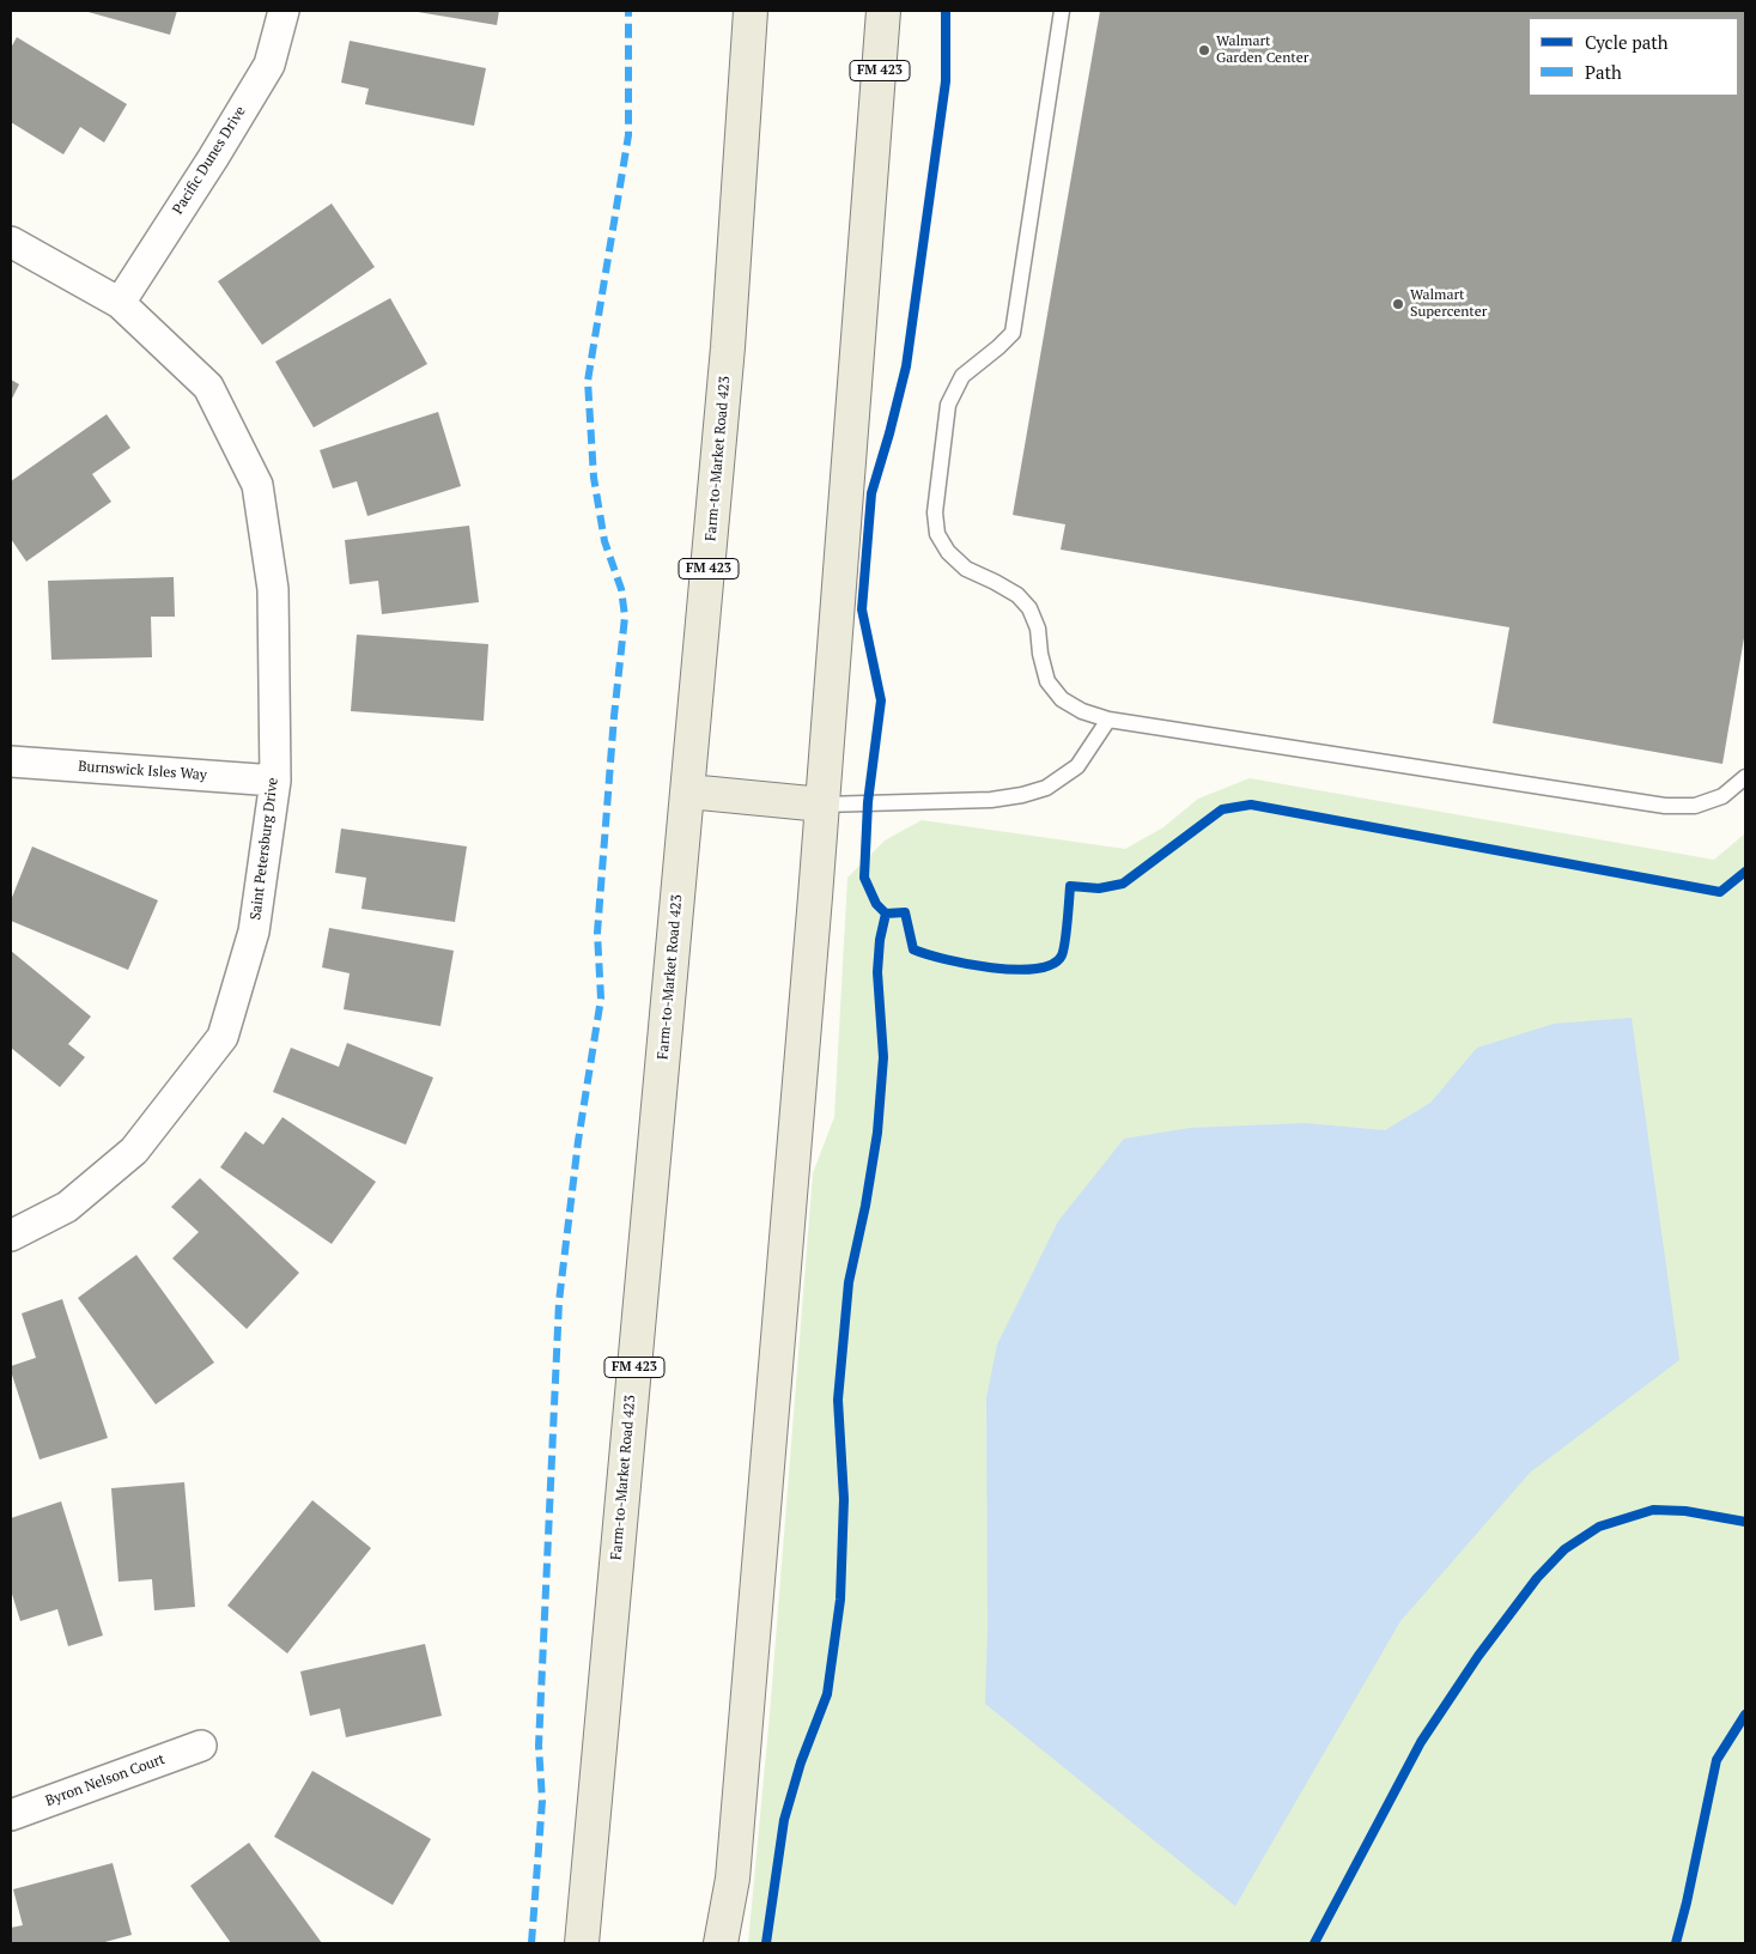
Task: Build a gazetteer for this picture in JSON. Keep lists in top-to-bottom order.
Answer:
{
  "streets": {
    "main road": ["FM 423", "Farm-to-Market Road 423"],
    "street": [
      "Pacific Dunes Drive",
      "Burnswick Isles Way",
      "Saint Petersburg Drive",
      "Byron Nelson Court"
    ]
  },
  "crossings": [
    ["Pacific Dunes Drive", "Saint Petersburg Drive"],
    ["Burnswick Isles Way", "Saint Petersburg Drive"]
  ],
  "places": ["Walmart Garden Center", "Walmart Supercenter"],
  "legend": ["Cycle path", "Path"]
}
